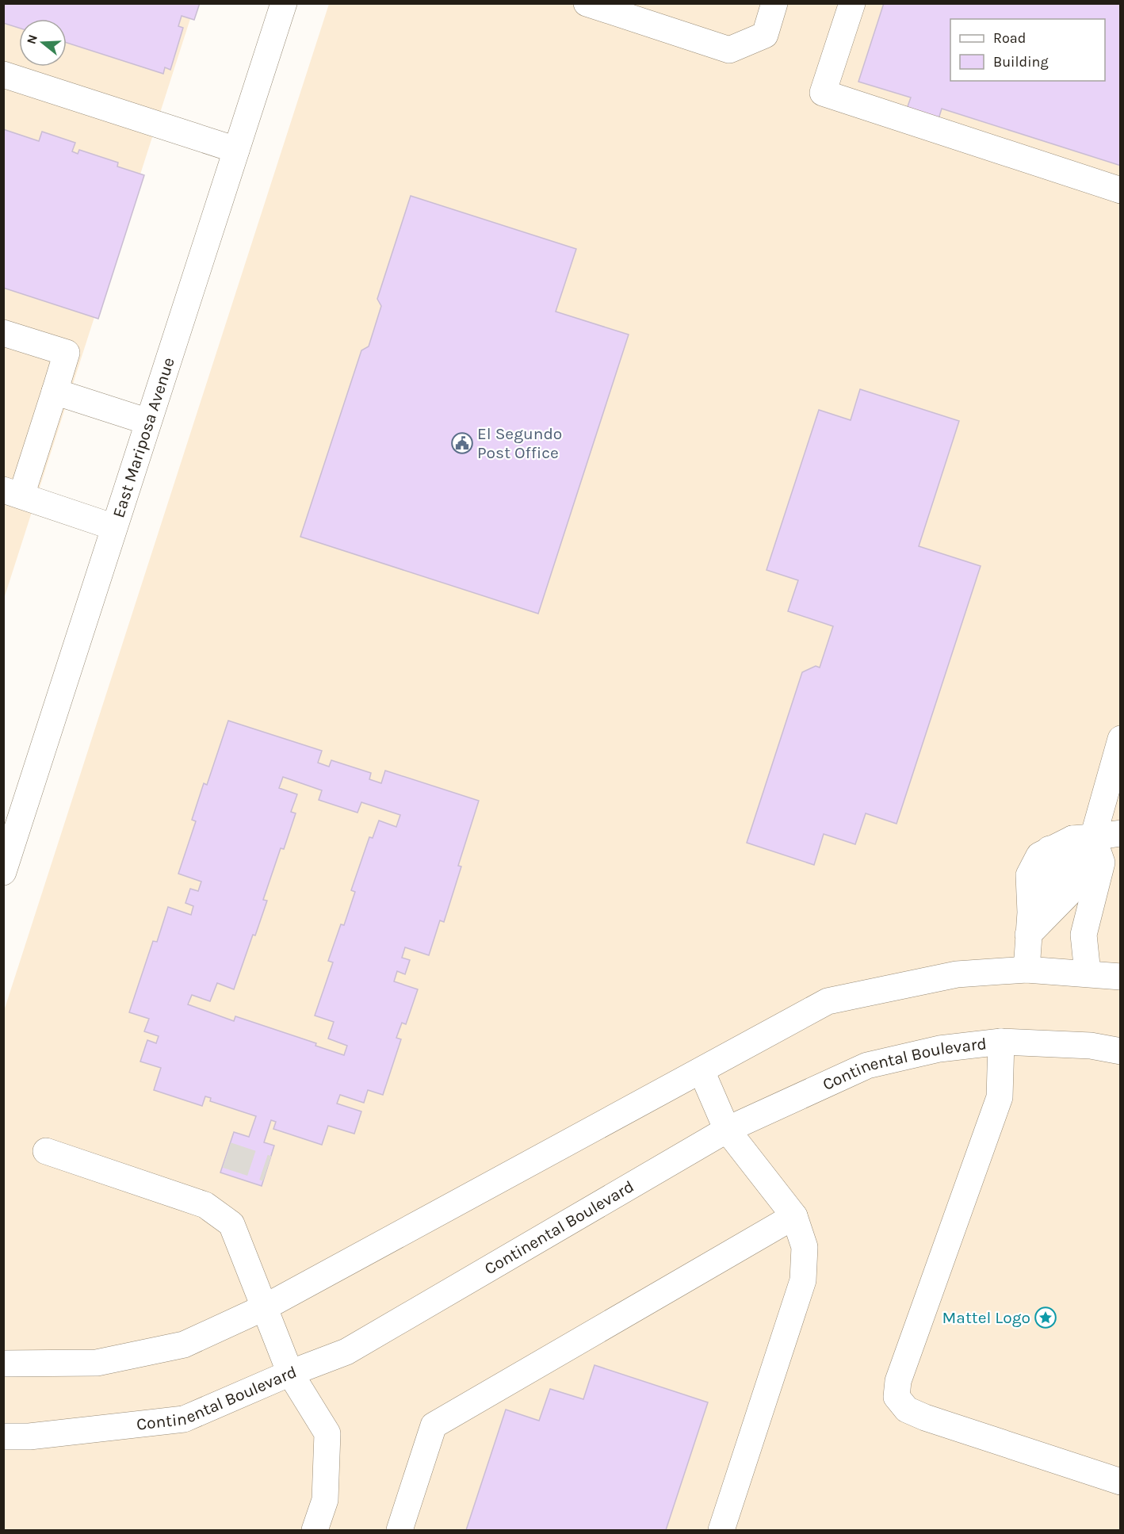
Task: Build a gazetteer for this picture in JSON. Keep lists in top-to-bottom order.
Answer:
{
  "streets": {
    "street": ["East Mariposa Avenue", "Continental Boulevard"]
  },
  "places": {
    "public building": ["El Segundo Post Office"],
    "place": ["Mattel Logo"]
  },
  "legend": ["Road", "Building"],
  "north": "left"
}
